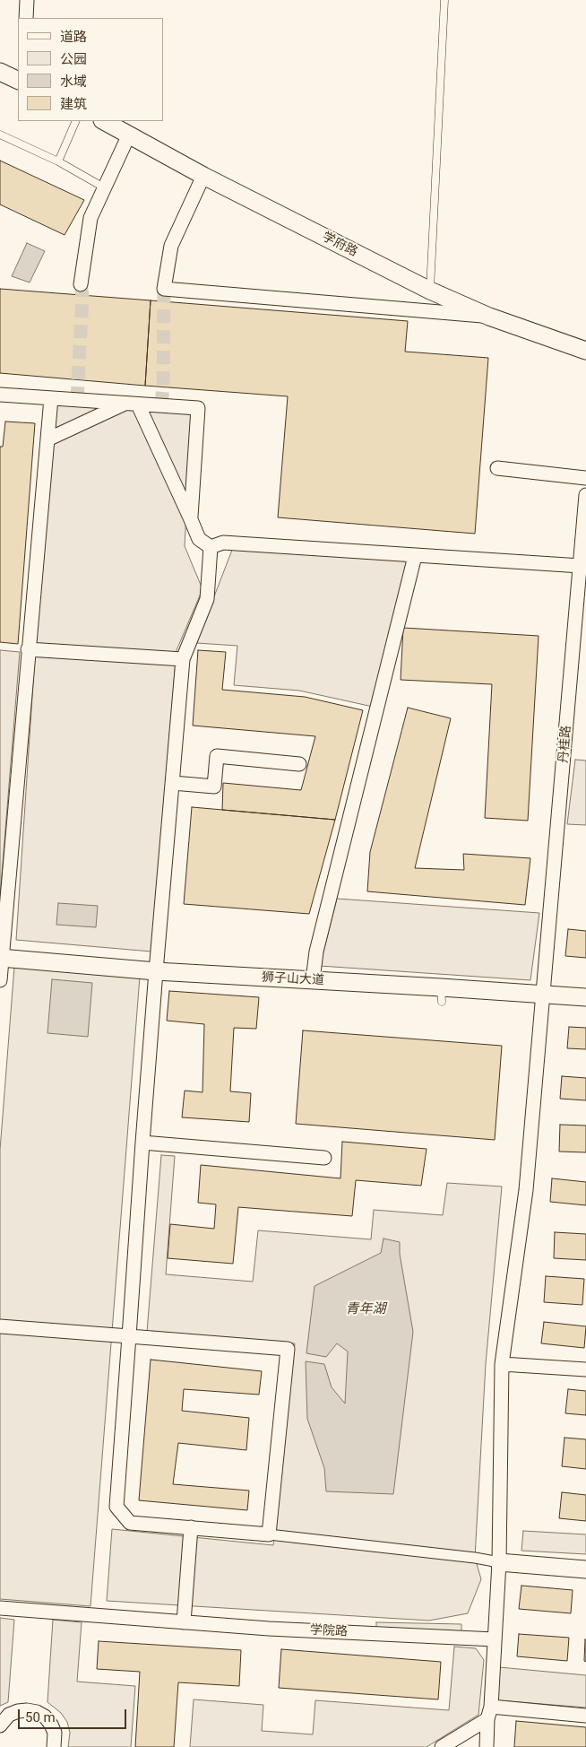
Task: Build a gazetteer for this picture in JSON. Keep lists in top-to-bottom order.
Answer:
{
  "streets": {
    "street": [
      "学府路",
      "丹桂路",
      "狮子山大道",
      "学院路"
    ]
  },
  "crossings": [
    ["丹桂路", "狮子山大道"]
  ],
  "water": ["青年湖"],
  "legend": [
    "道路",
    "公园",
    "水域",
    "建筑"
  ],
  "scale_bar": "50 m"
}
